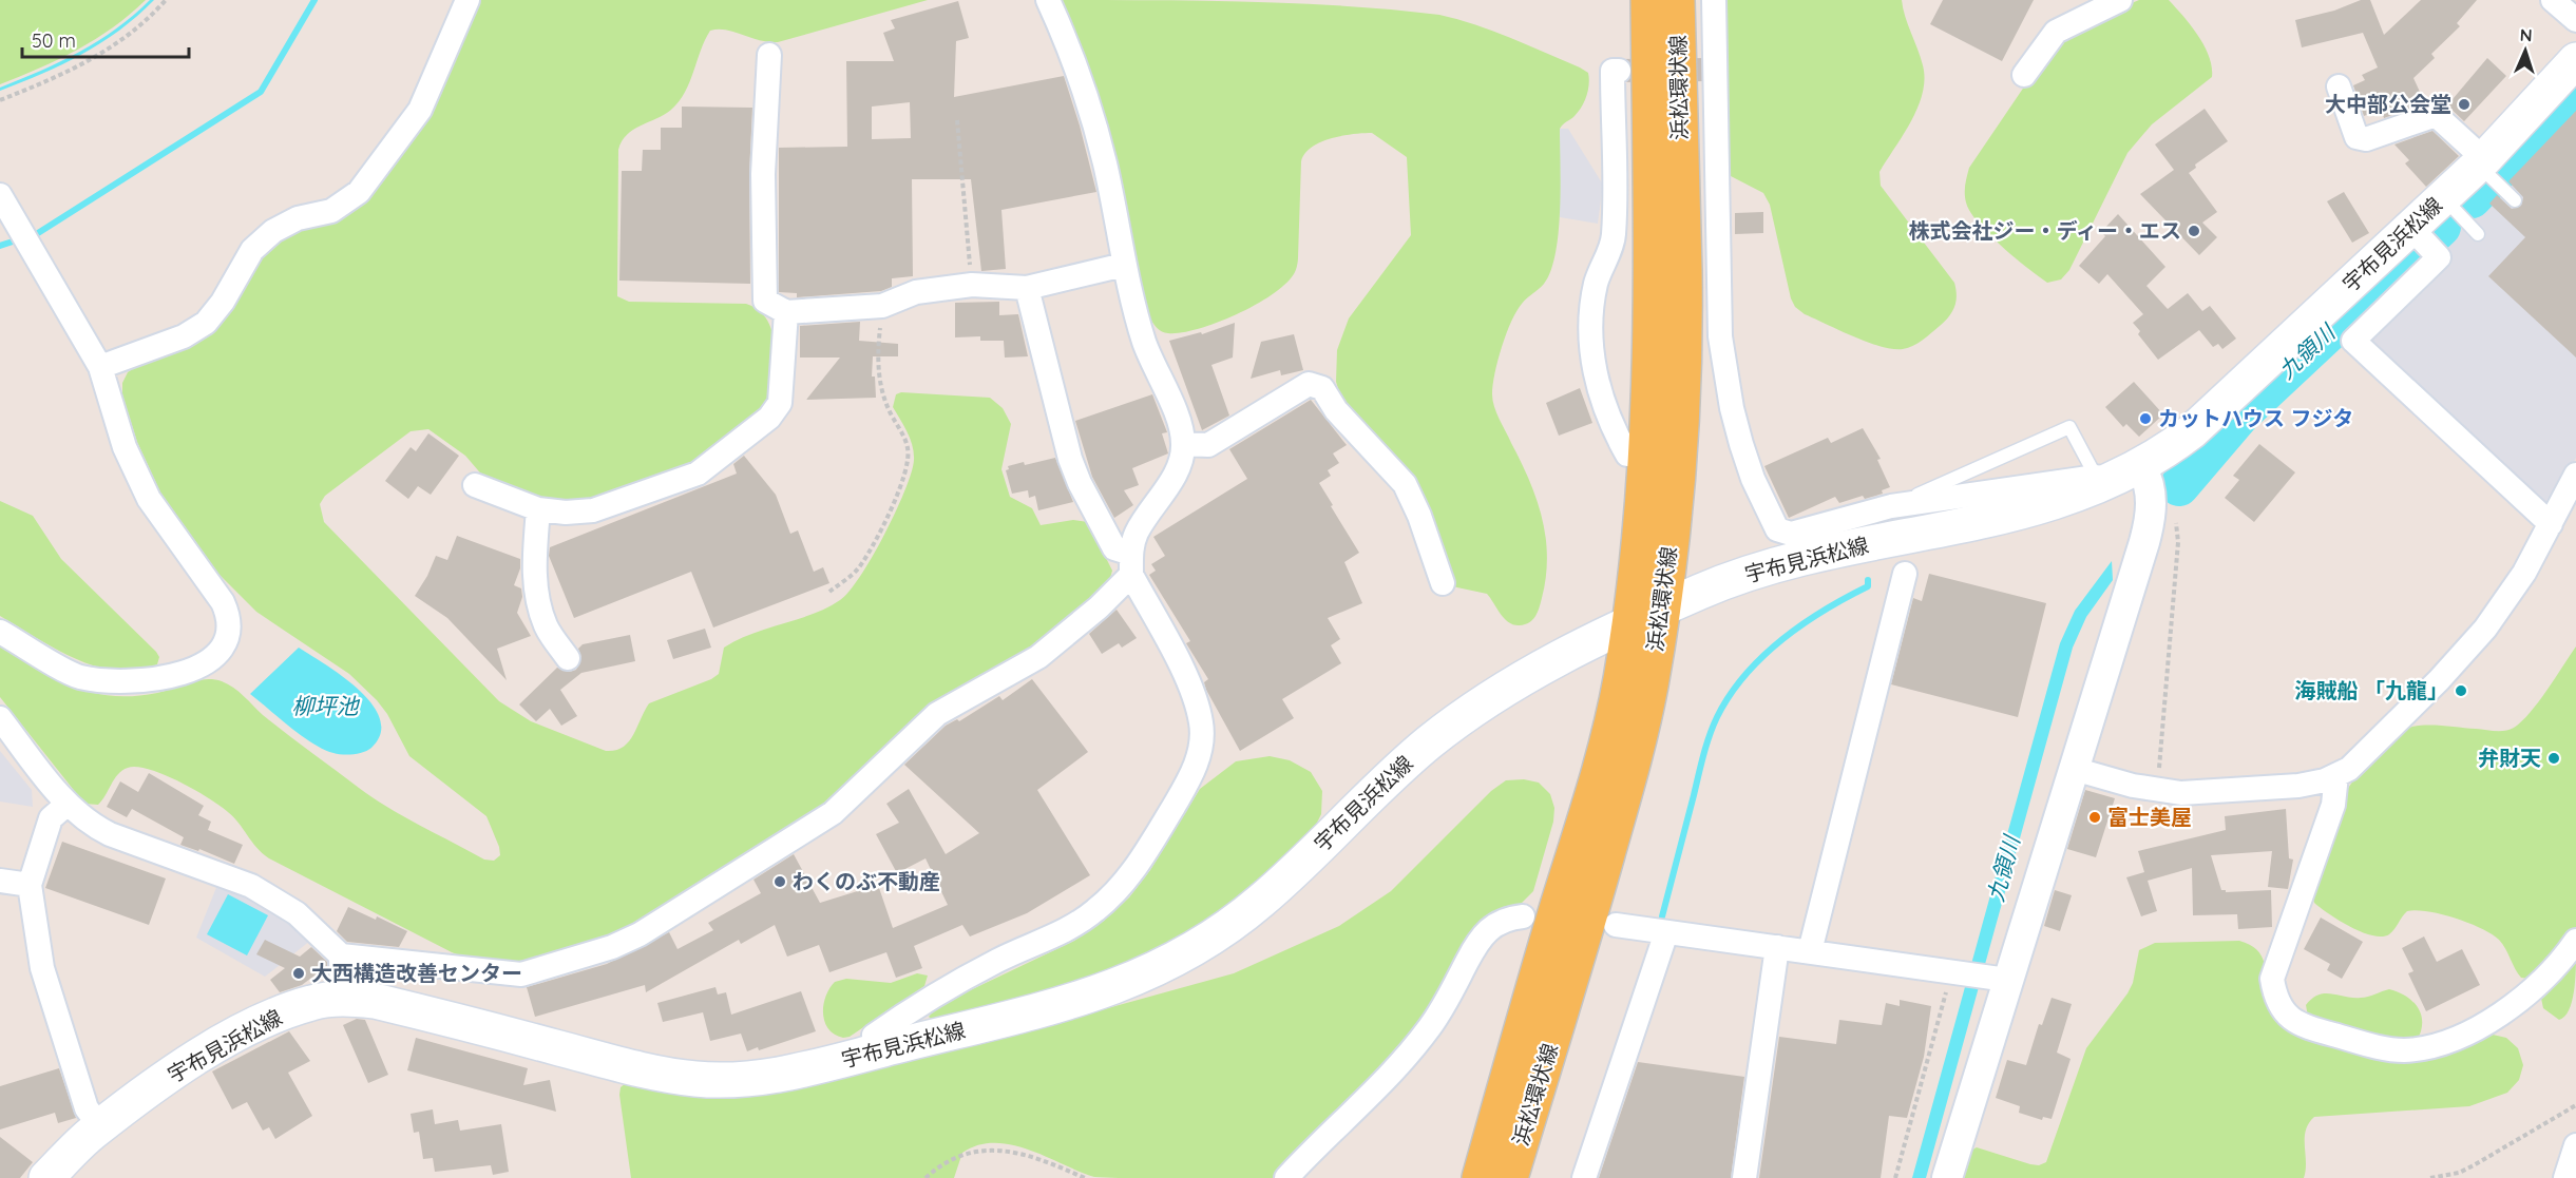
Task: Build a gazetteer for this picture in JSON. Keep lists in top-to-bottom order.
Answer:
{
  "streets": {
    "main road": ["浜松環状線", "宇布見浜松線"]
  },
  "crossings": [
    ["浜松環状線", "宇布見浜松線"]
  ],
  "water": ["九領川", "柳坪池"],
  "places": [
    "大中部公会堂",
    "株式会社ジー・ディー・エス",
    "カットハウス フジタ",
    "海賊船 「九龍」",
    "弁財天",
    "富士美屋",
    "わくのぶ不動産",
    "大西構造改善センター"
  ],
  "scale_bar": "50 m",
  "north": "top"
}
